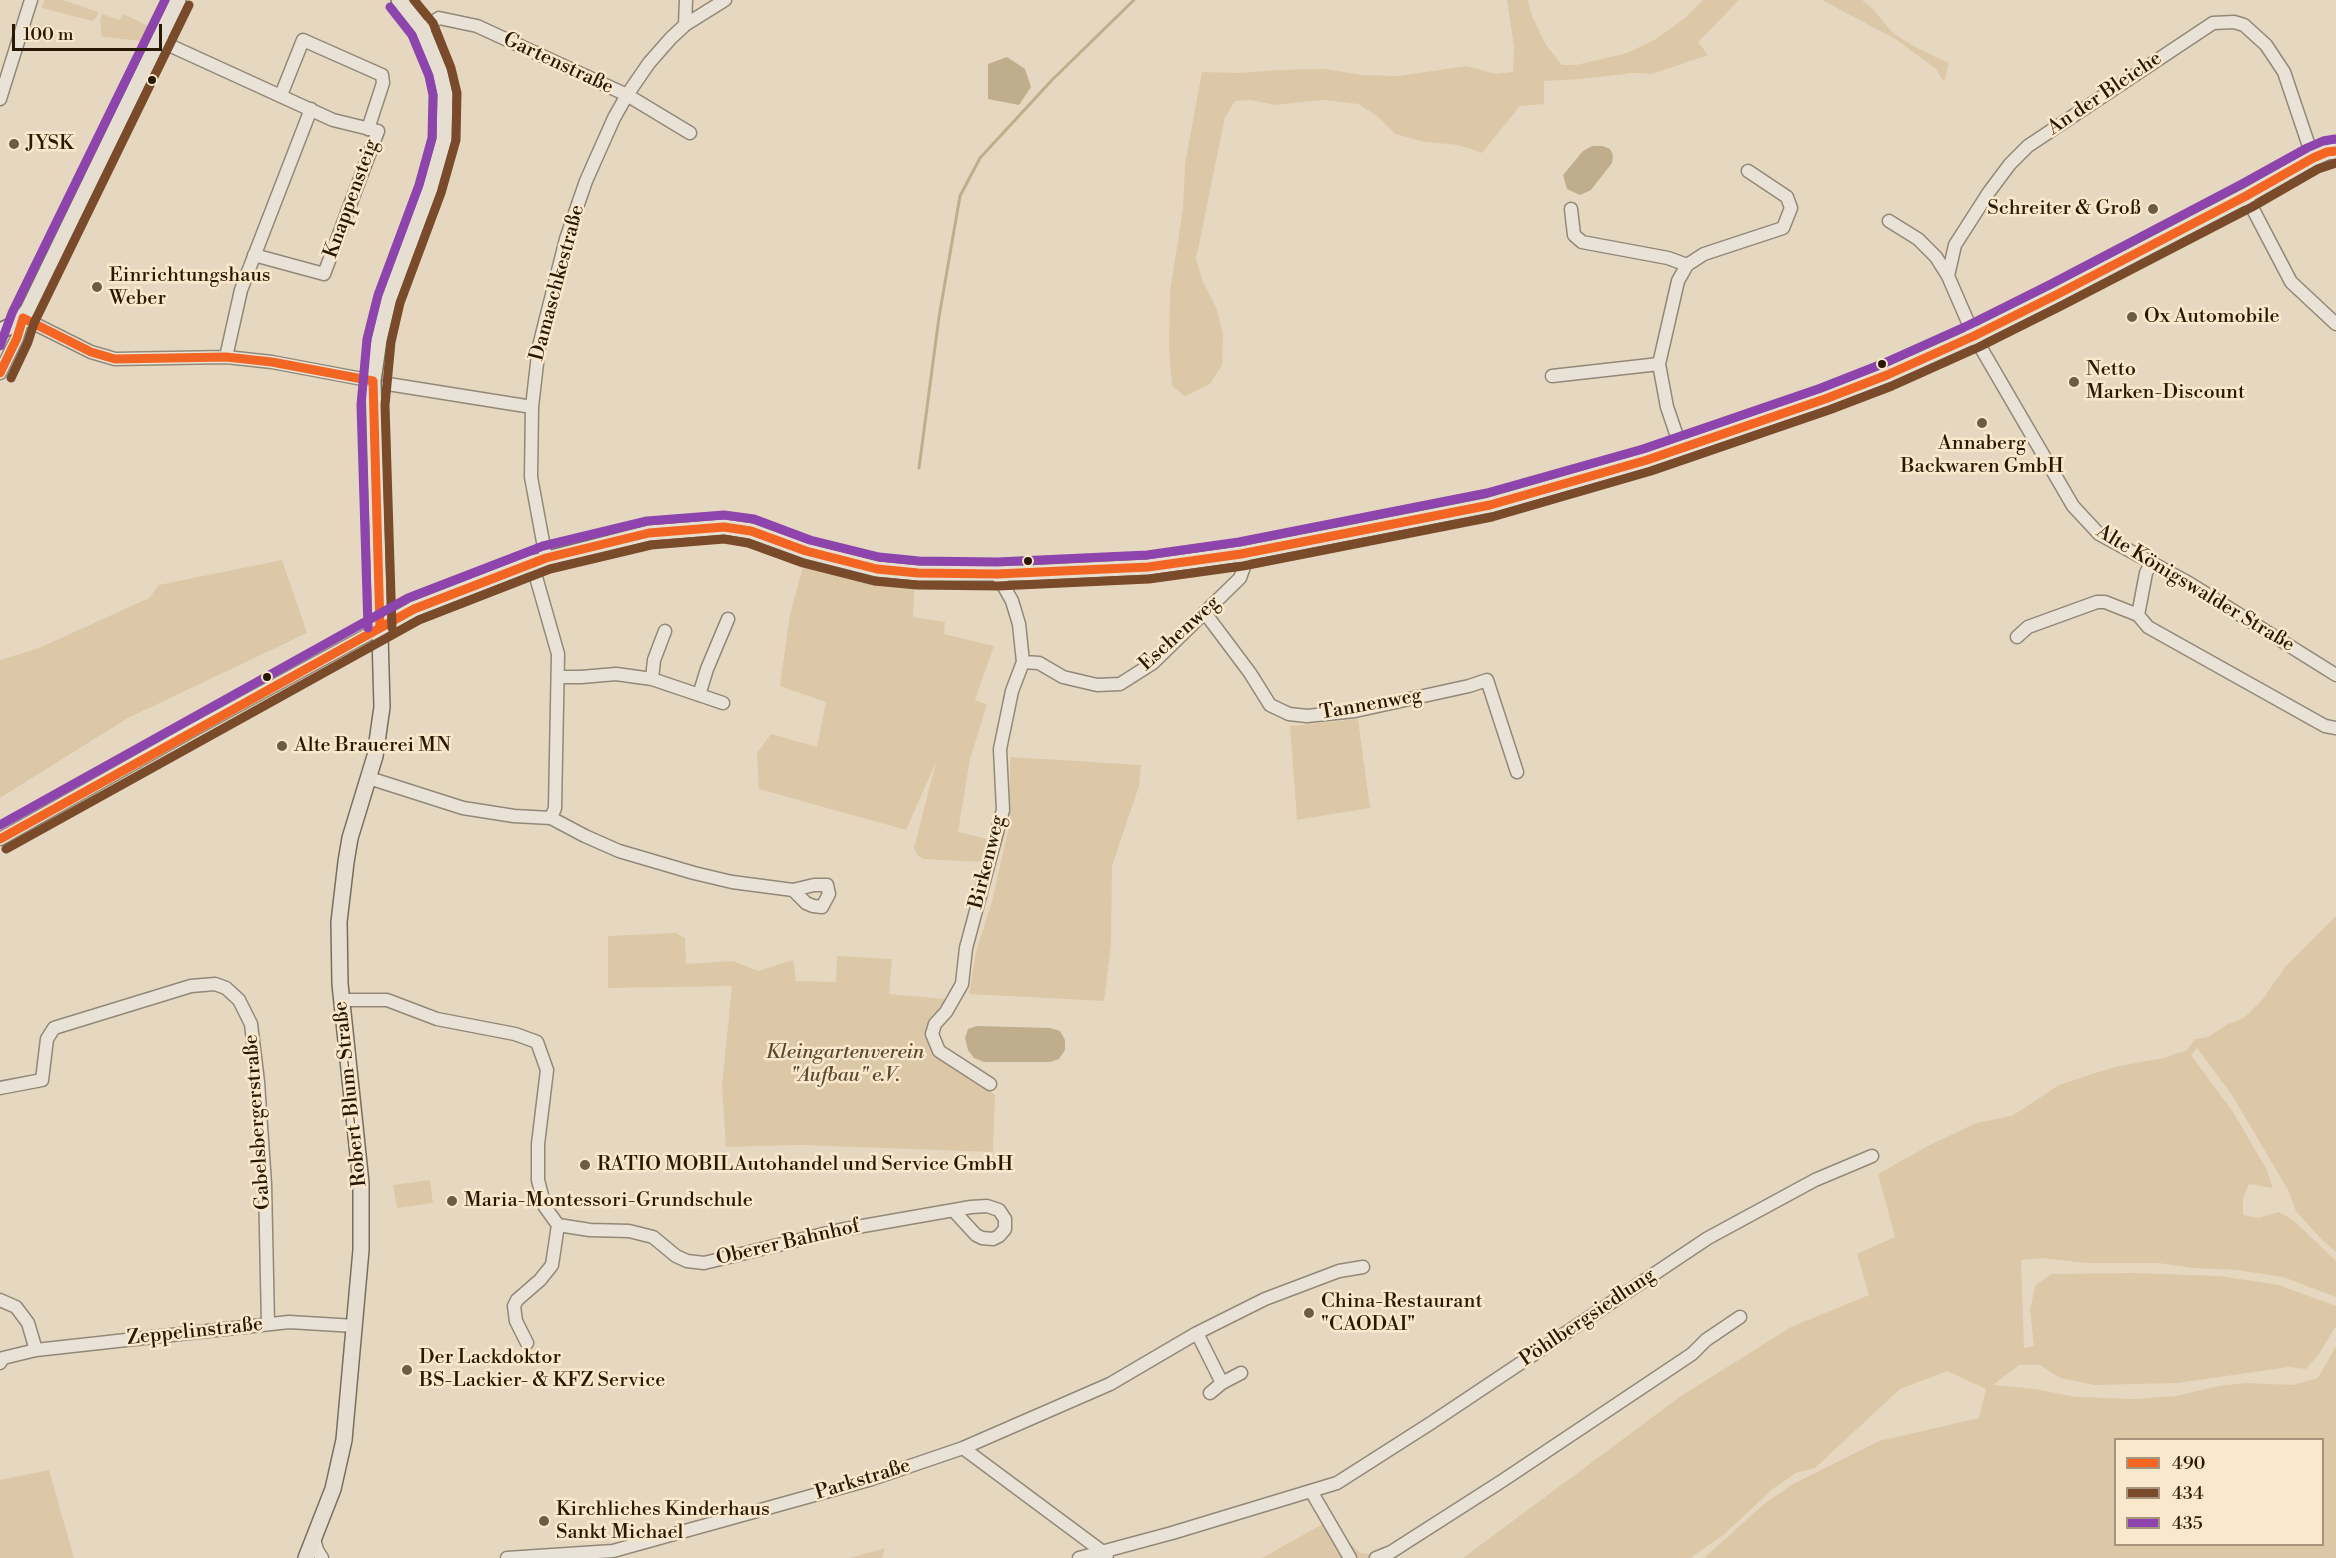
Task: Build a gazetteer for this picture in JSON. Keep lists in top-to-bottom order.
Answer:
{
  "streets": {
    "main road": ["Robert-Blum-Straße"],
    "street": [
      "Gartenstraße",
      "An der Bleiche",
      "Knappensteig",
      "Damaschkestraße",
      "Alte Königswalder Straße",
      "Eschenweg",
      "Tannenweg",
      "Birkenweg",
      "Gabelsbergerstraße",
      "Oberer Bahnhof",
      "Pöhlbergsiedlung",
      "Zeppelinstraße",
      "Parkstraße"
    ]
  },
  "crossings": [
    ["Gartenstraße", "Damaschkestraße"],
    ["Gartenstraße", "Robert-Blum-Straße"],
    ["Eschenweg", "Tannenweg"],
    ["Eschenweg", "Birkenweg"],
    ["Robert-Blum-Straße", "Zeppelinstraße"],
    ["Gabelsbergerstraße", "Zeppelinstraße"]
  ],
  "parks": ["Kleingartenverein \"Aufbau\" e.V."],
  "places": [
    "JYSK",
    "Schreiter & Groß",
    "Einrichtungshaus Weber",
    "Ox Automobile",
    "Netto Marken-Discount",
    "Annaberg Backwaren GmbH",
    "Alte Brauerei MN",
    "RATIO MOBILAutohandel und Service GmbH",
    "Maria-Montessori-Grundschule",
    "China-Restaurant \"CAODAI\"",
    "Der Lackdoktor BS-Lackier- & KFZ Service",
    "Kirchliches Kinderhaus Sankt Michael"
  ],
  "lines": ["transit line 434", "transit line 435", "transit line 490"],
  "legend": ["490", "434", "435"],
  "scale_bar": "100 m"
}
